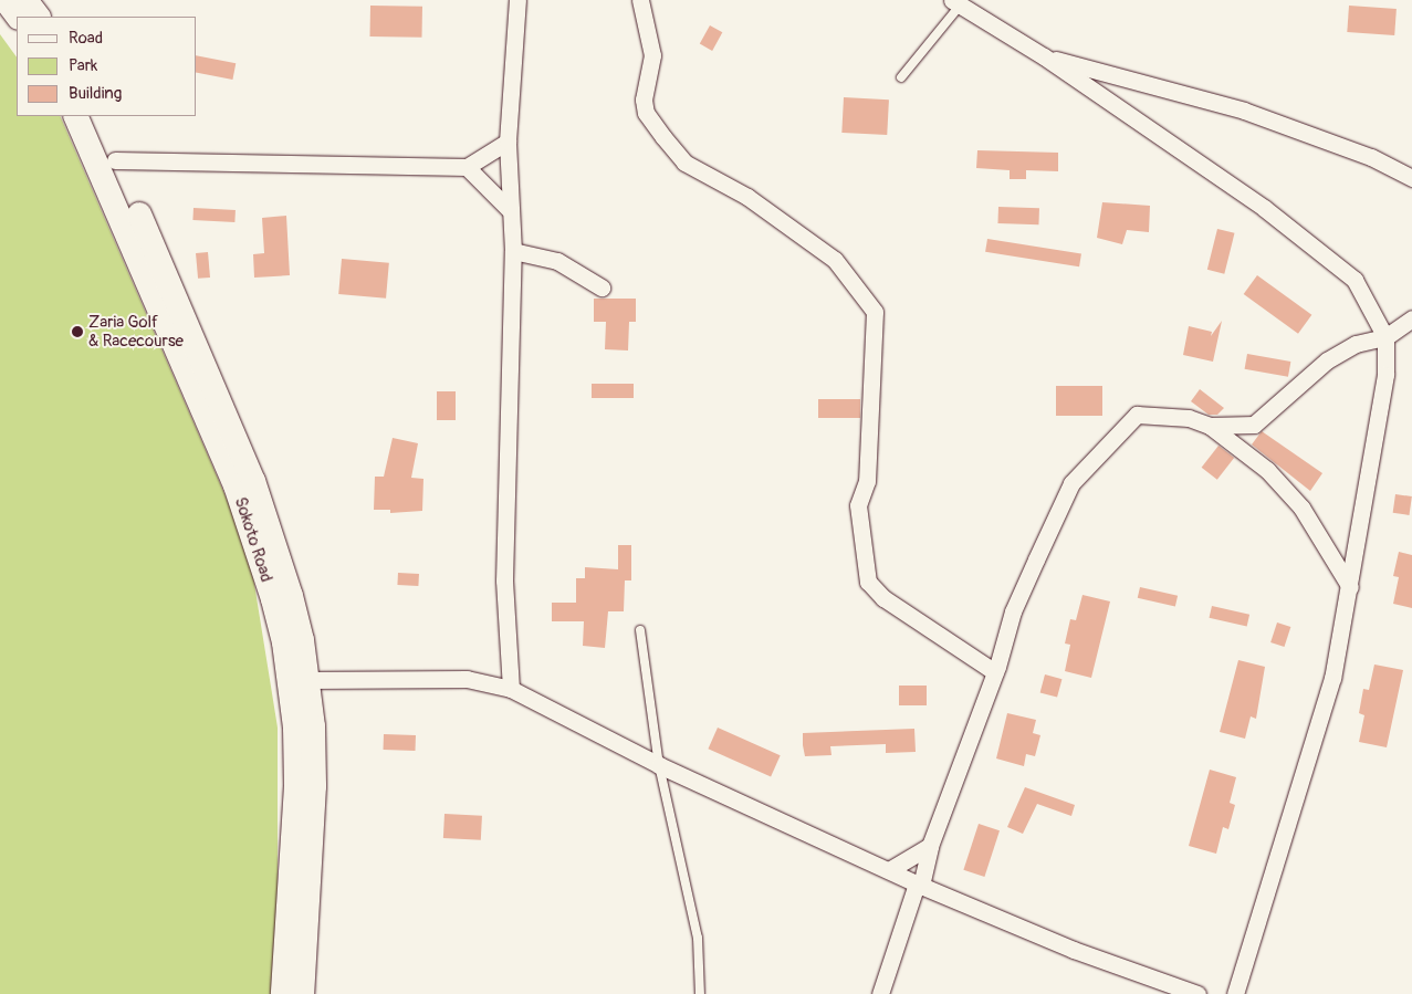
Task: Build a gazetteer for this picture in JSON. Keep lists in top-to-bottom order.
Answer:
{
  "streets": {
    "main road": ["Sokoto Road"]
  },
  "places": ["Zaria Golf & Racecourse"],
  "legend": ["Road", "Park", "Building"]
}
